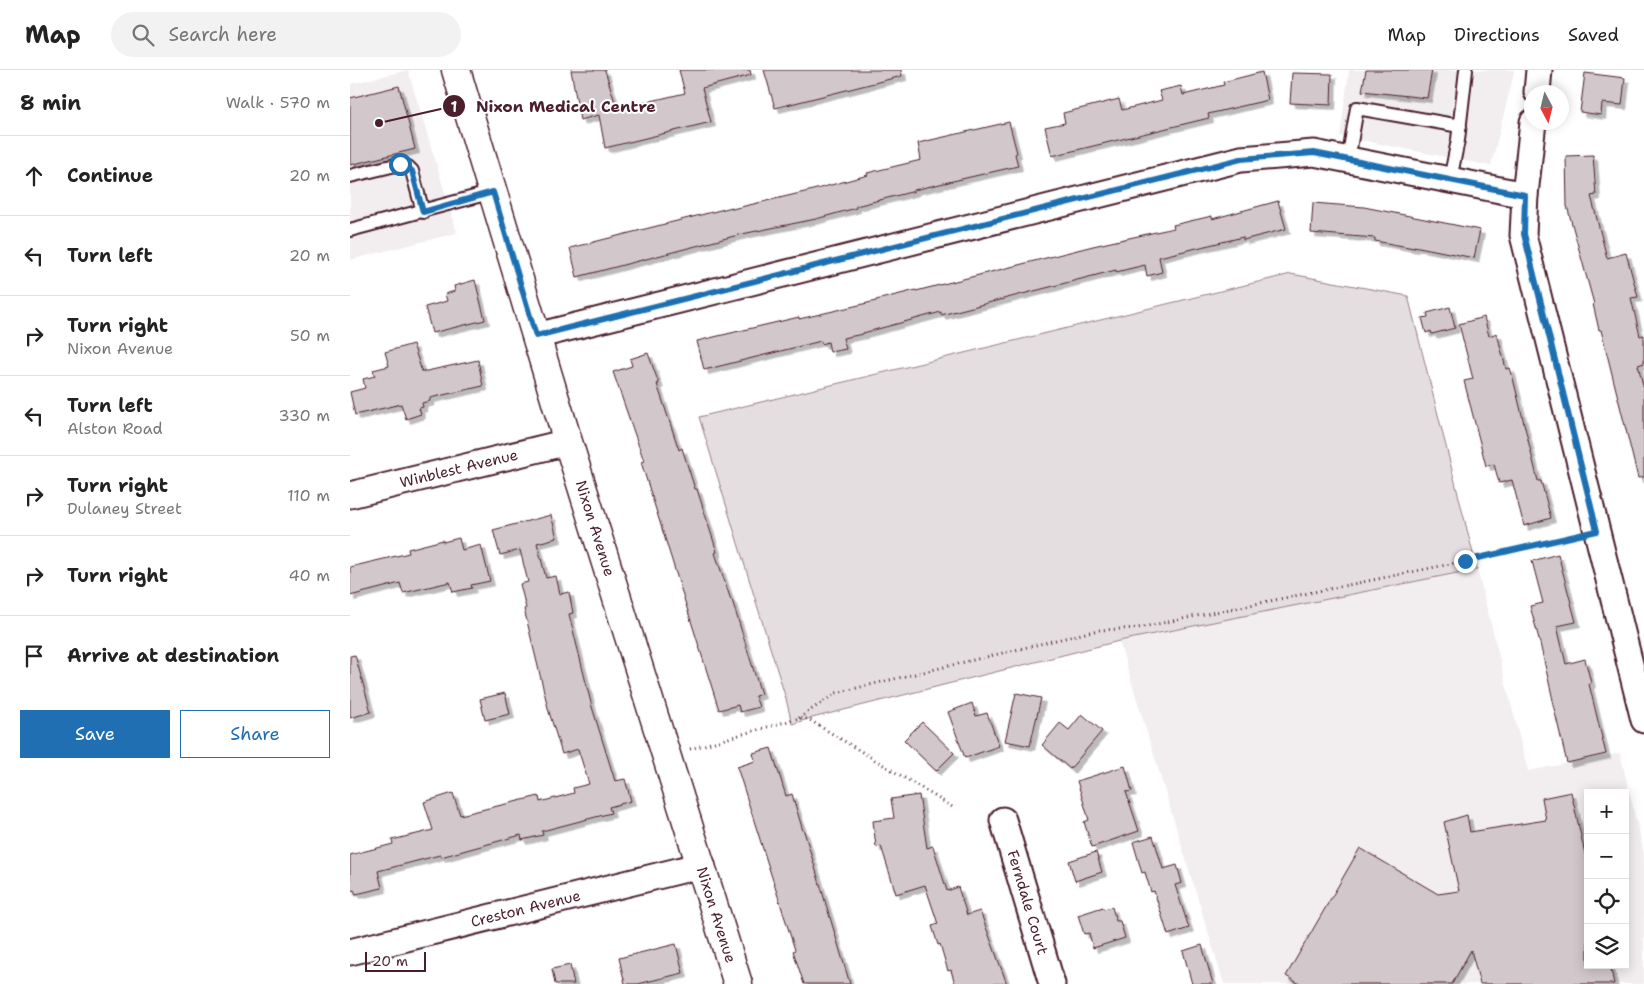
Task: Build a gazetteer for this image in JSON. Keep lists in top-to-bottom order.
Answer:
{
  "streets": {
    "street": [
      "Winblest Avenue",
      "Nixon Avenue",
      "Ferndale Court",
      "Creston Avenue"
    ]
  },
  "crossings": [
    ["Winblest Avenue", "Nixon Avenue"],
    ["Nixon Avenue", "Creston Avenue"]
  ],
  "places": ["Nixon Medical Centre"],
  "scale_bar": "20 m",
  "north": "bottom",
  "page": {
    "header": "Map",
    "search": "Search here",
    "nav": ["Map", "Directions", "Saved"],
    "heading": ["8 min", "Walk · 570 m"],
    "list": [
      ["Continue", "20 m"],
      ["Turn left", "20 m"],
      ["Turn right", "Nixon Avenue", "50 m"],
      ["Turn left", "Alston Road", "330 m"],
      ["Turn right", "Dulaney Street", "110 m"],
      ["Turn right", "40 m"],
      "Arrive at destination"
    ],
    "buttons": ["Save", "Share"],
    "map_buttons": ["+", "−"],
    "scale": "20 m"
  }
}
